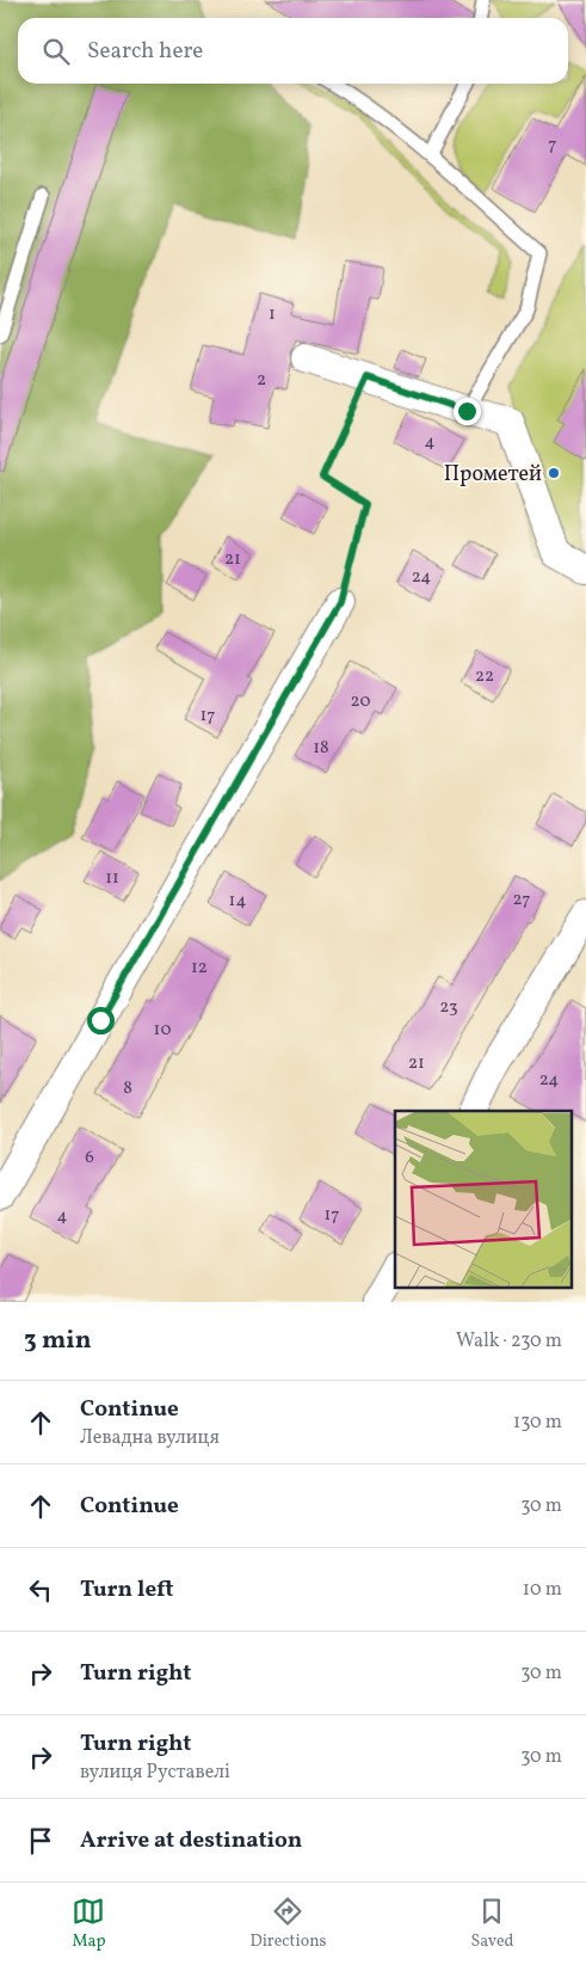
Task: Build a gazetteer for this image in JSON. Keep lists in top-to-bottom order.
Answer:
{
  "places": ["Прометей"],
  "house_numbers": [
    "7",
    "1",
    "2",
    "4",
    "21",
    "24",
    "22",
    "20",
    "17",
    "18",
    "11",
    "27",
    "14",
    "12",
    "23",
    "10",
    "21",
    "24",
    "8",
    "6",
    "17",
    "4"
  ],
  "page": {
    "search": "Search here",
    "heading": ["3 min", "Walk · 230 m"],
    "list": [
      ["Continue", "Левадна вулиця", "130 m"],
      ["Continue", "30 m"],
      ["Turn left", "10 m"],
      ["Turn right", "30 m"],
      ["Turn right", "вулиця Руставелі", "30 m"],
      "Arrive at destination"
    ],
    "nav": ["Map", "Directions", "Saved"]
  }
}
